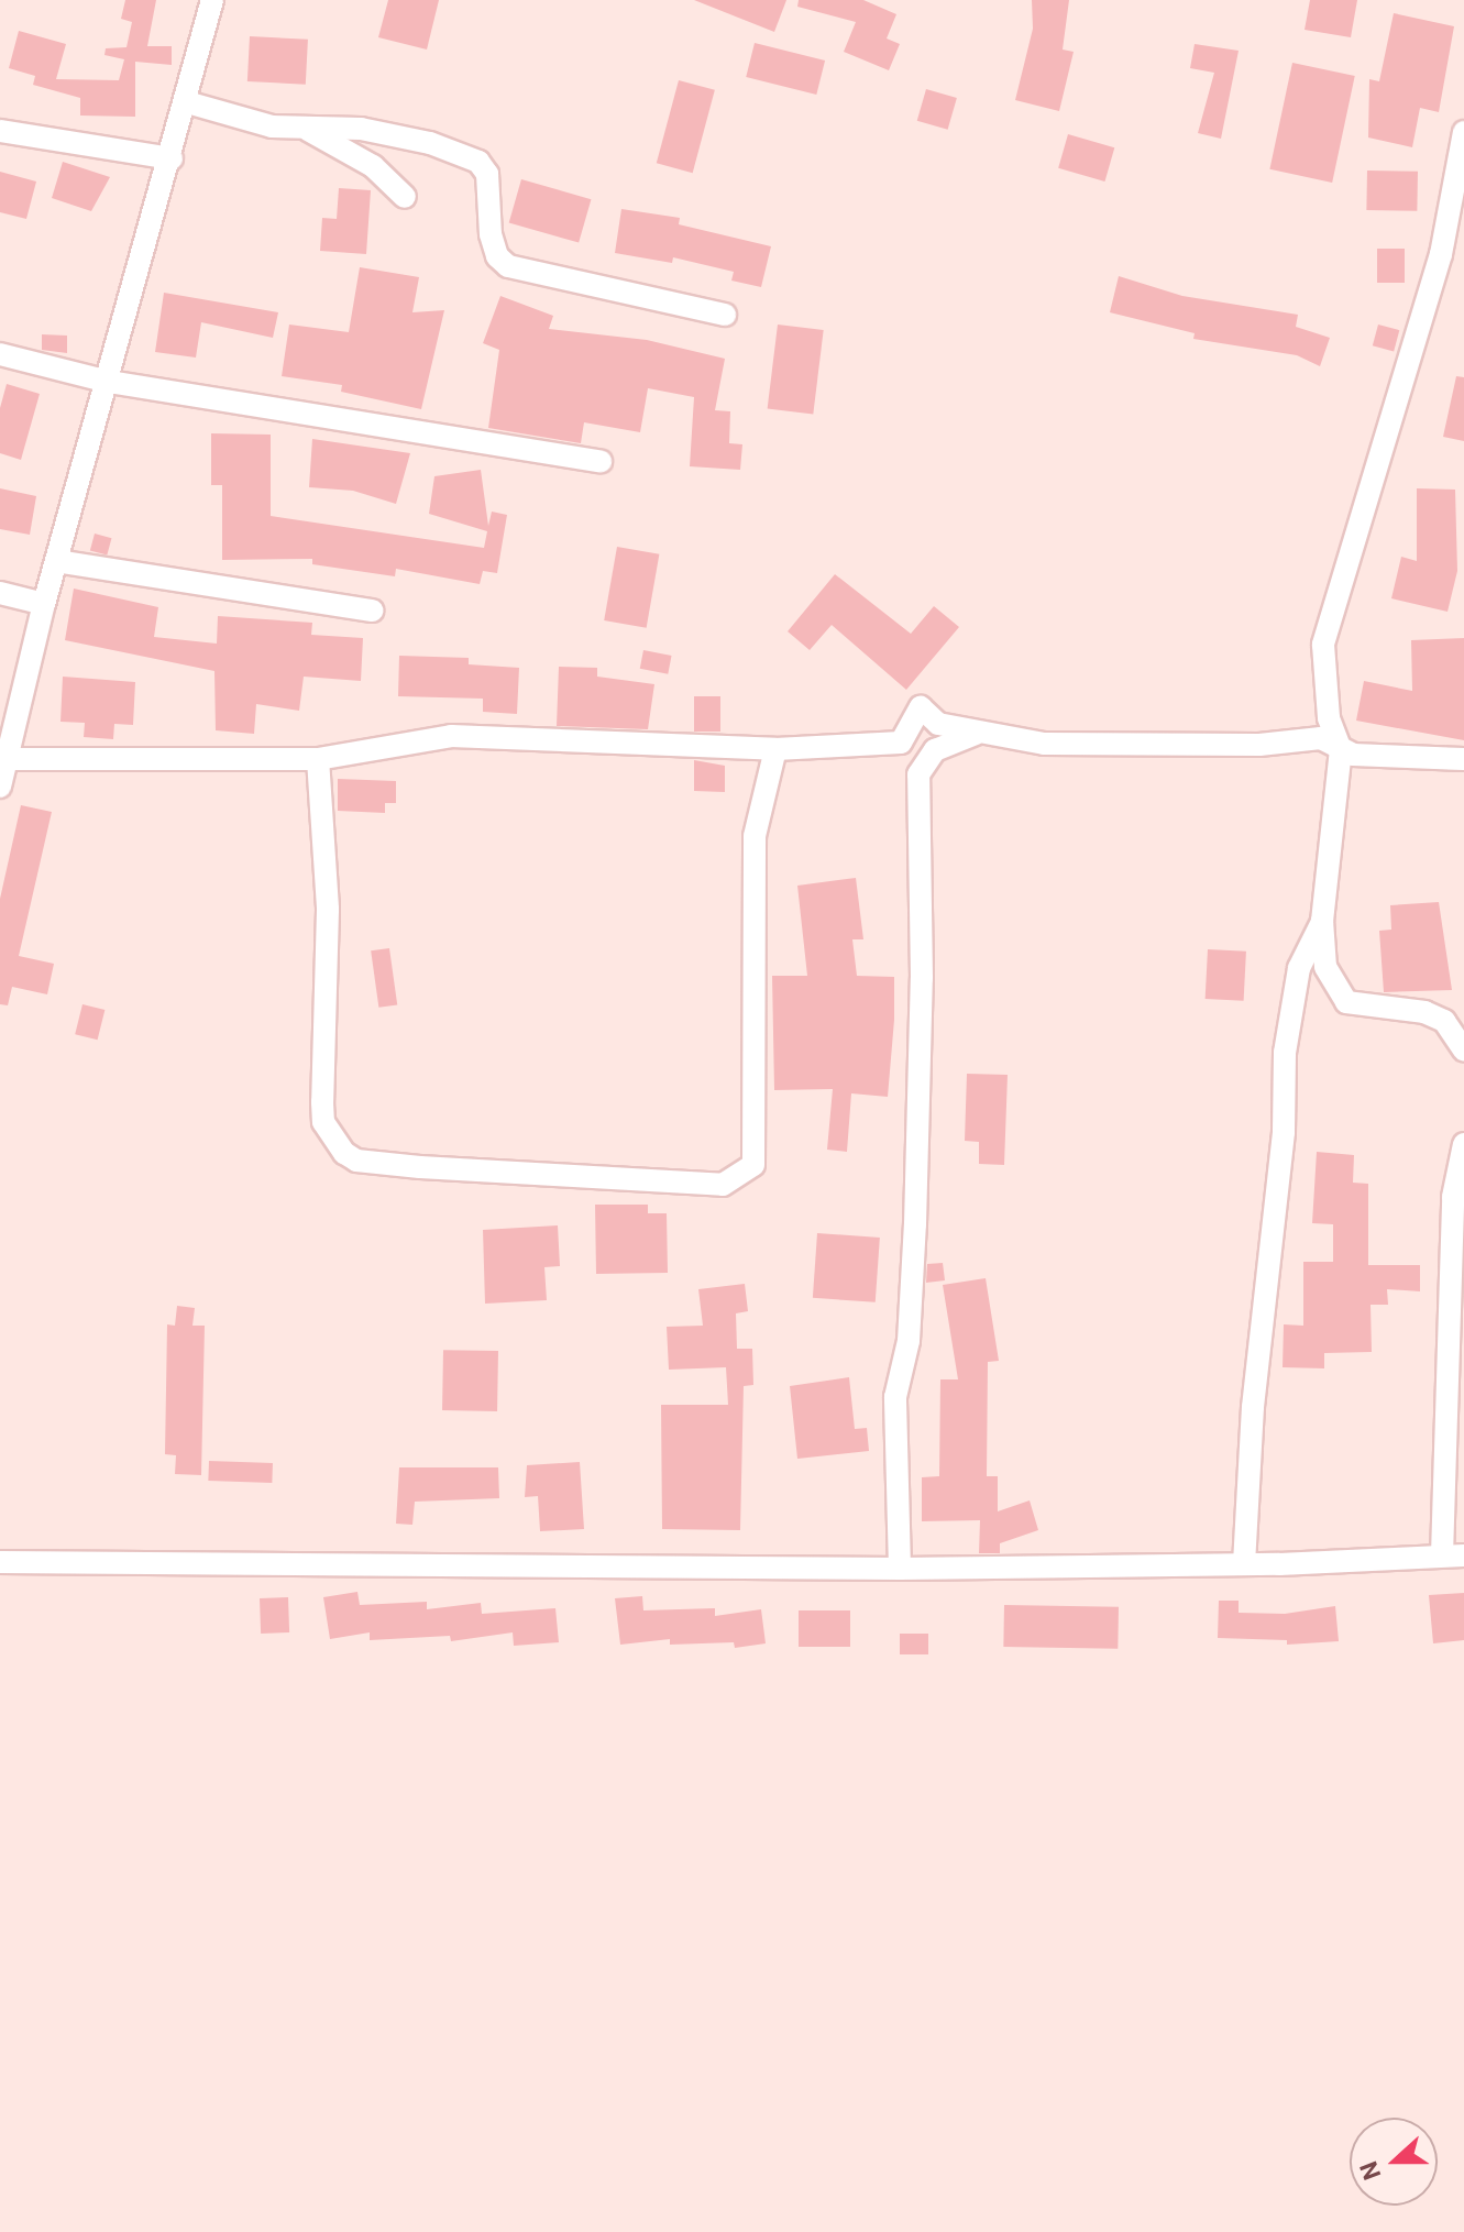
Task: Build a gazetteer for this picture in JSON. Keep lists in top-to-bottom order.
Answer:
{
  "north": "left"
}
